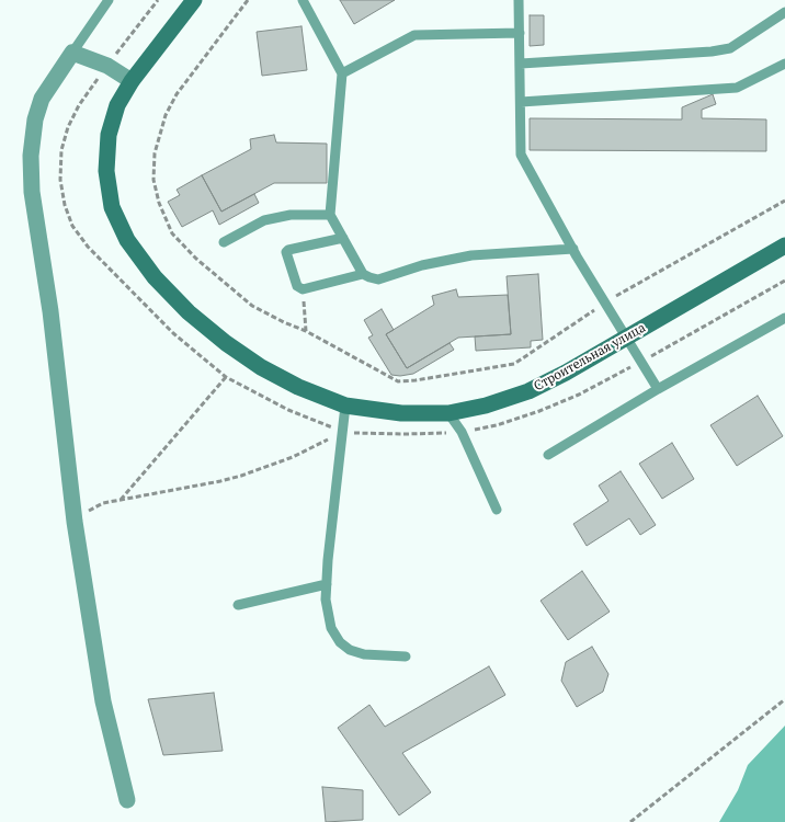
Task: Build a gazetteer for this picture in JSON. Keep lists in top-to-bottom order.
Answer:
{
  "streets": {
    "street": ["Строительная улица"]
  }
}
